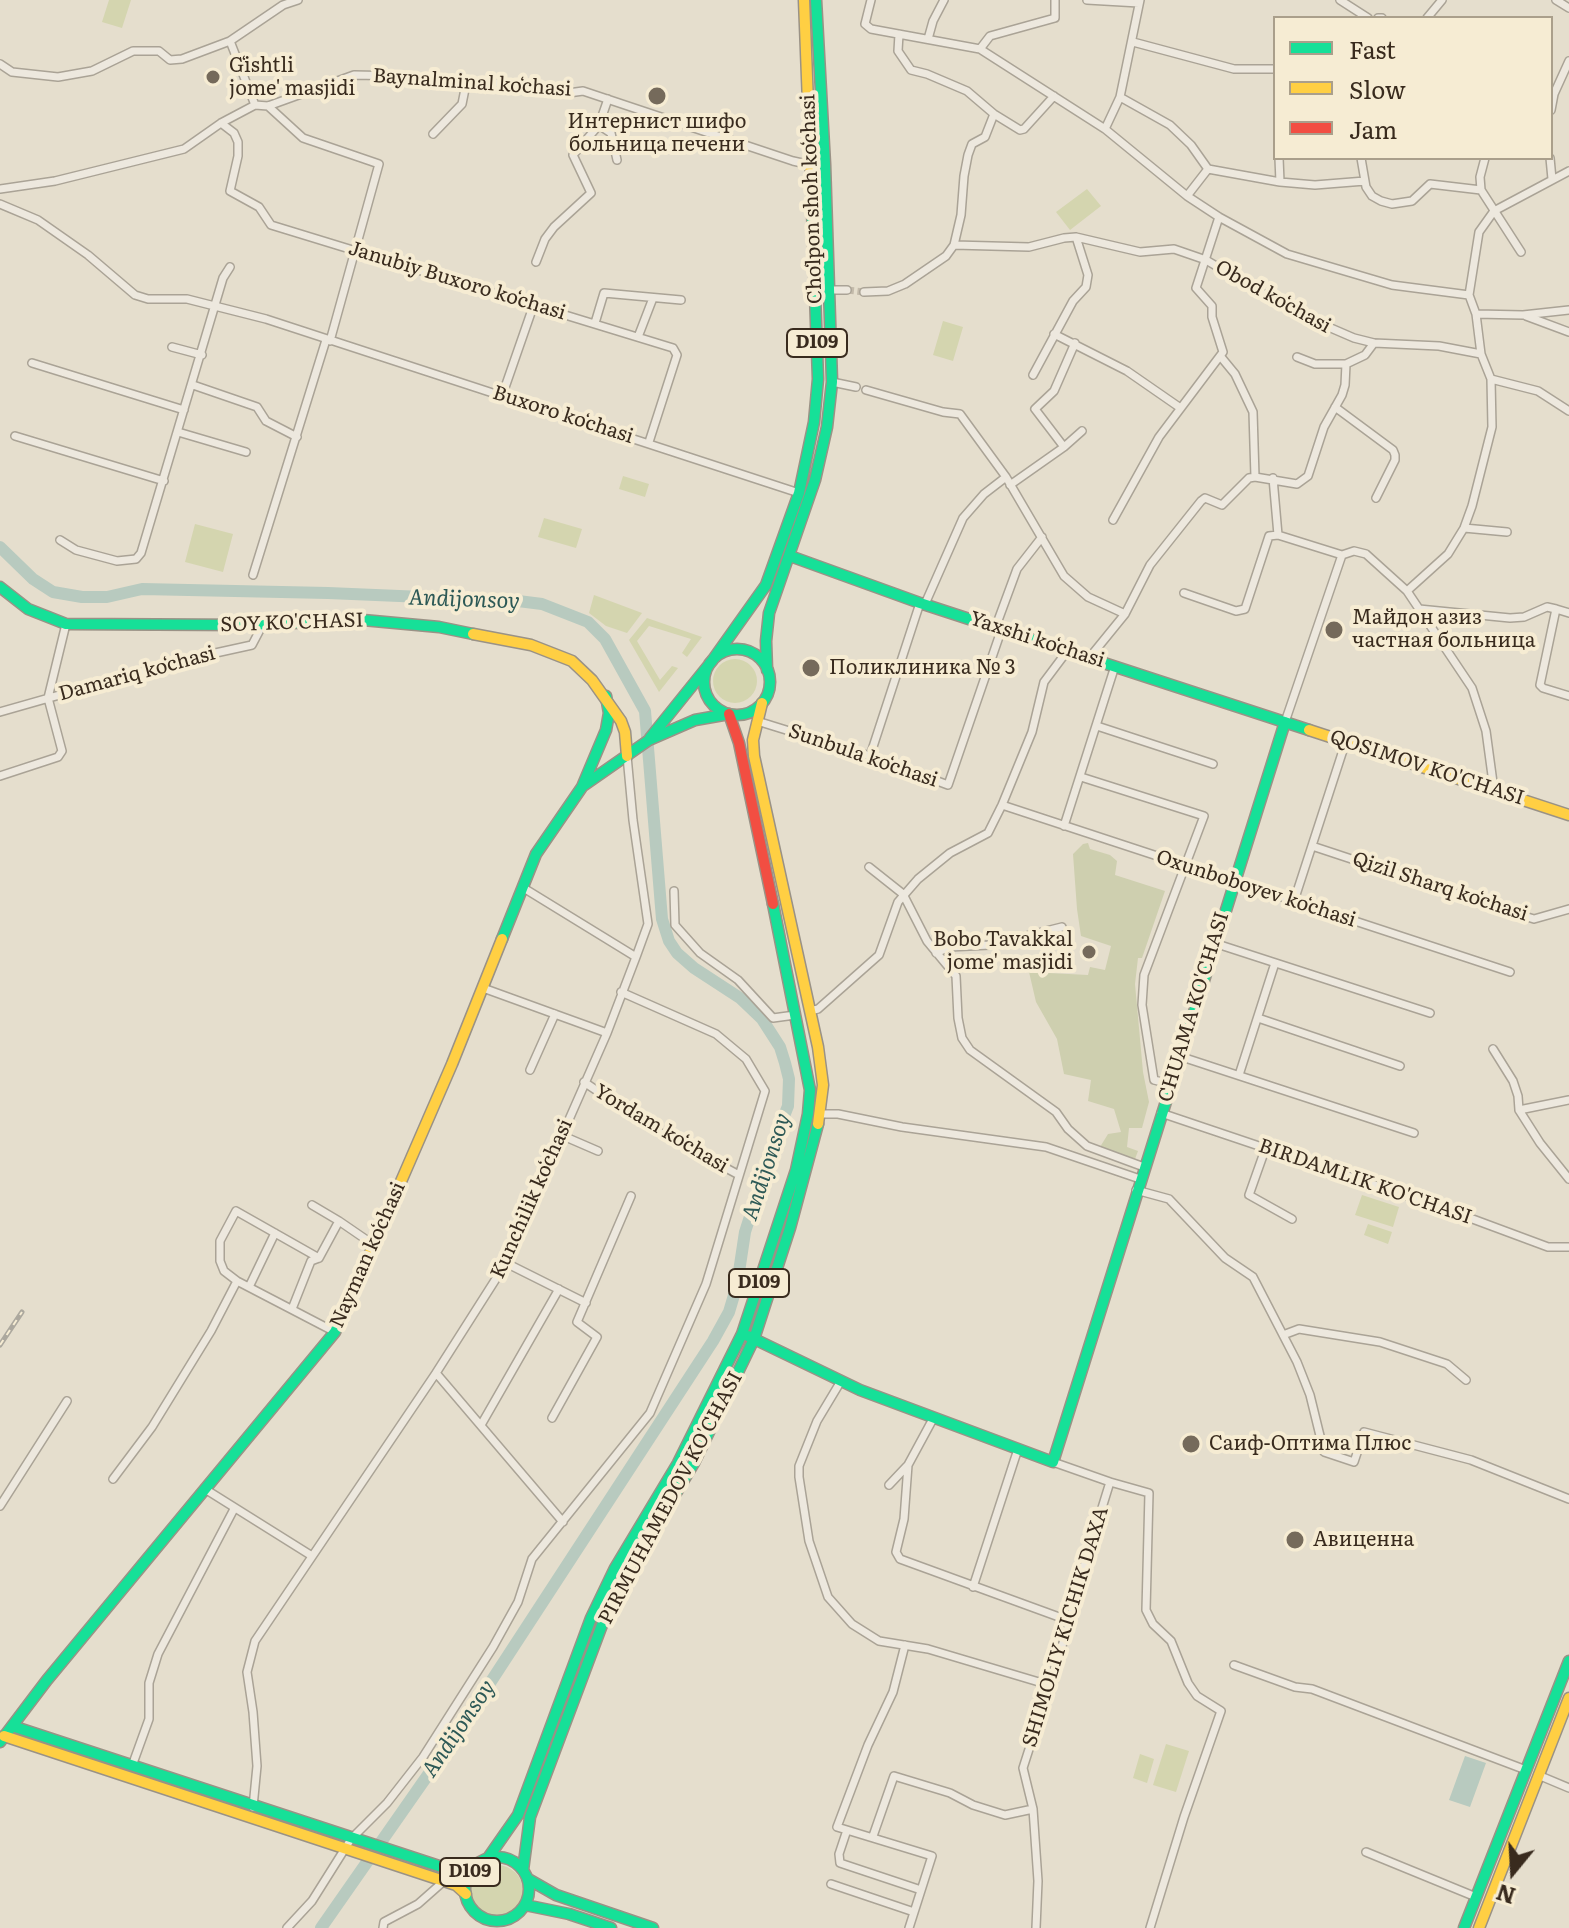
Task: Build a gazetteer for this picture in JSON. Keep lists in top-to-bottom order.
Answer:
{
  "streets": {
    "main road": [
      "Choʻlpon shoh koʻchasi",
      "D109",
      "SOY KO'CHASI",
      "Yaxshi koʻchasi",
      "QOSIMOV KO'CHASI",
      "CHUAMA KO'CHASI",
      "Nayman koʻchasi",
      "PIRMUHAMEDOV KO'CHASI"
    ],
    "street": [
      "Baynalminal koʻchasi",
      "Janubiy Buxoro koʻchasi",
      "Obod koʻchasi",
      "Buxoro koʻchasi",
      "Damariq koʻchasi",
      "Sunbula koʻchasi",
      "Qizil Sharq koʻchasi",
      "Oxunboboyev koʻchasi",
      "Yordam koʻchasi",
      "BIRDAMLIK KO'CHASI",
      "Kunchilik koʻchasi",
      "SHIMOLIY KICHIK DAXA"
    ]
  },
  "crossings": [
    ["Baynalminal koʻchasi", "Choʻlpon shoh koʻchasi"],
    ["Choʻlpon shoh koʻchasi", "D109"],
    ["Choʻlpon shoh koʻchasi", "Buxoro koʻchasi"],
    ["Choʻlpon shoh koʻchasi", "Yaxshi koʻchasi"],
    ["Choʻlpon shoh koʻchasi", "PIRMUHAMEDOV KO'CHASI"],
    ["Janubiy Buxoro koʻchasi", "Buxoro koʻchasi"],
    ["D109", "PIRMUHAMEDOV KO'CHASI"],
    ["SOY KO'CHASI", "Damariq koʻchasi"],
    ["SOY KO'CHASI", "Kunchilik koʻchasi"],
    ["Yaxshi koʻchasi", "Sunbula koʻchasi"],
    ["Yaxshi koʻchasi", "QOSIMOV KO'CHASI"],
    ["Yaxshi koʻchasi", "CHUAMA KO'CHASI"],
    ["Sunbula koʻchasi", "PIRMUHAMEDOV KO'CHASI"],
    ["QOSIMOV KO'CHASI", "CHUAMA KO'CHASI"],
    ["Oxunboboyev koʻchasi", "CHUAMA KO'CHASI"],
    ["CHUAMA KO'CHASI", "BIRDAMLIK KO'CHASI"],
    ["CHUAMA KO'CHASI", "SHIMOLIY KICHIK DAXA"],
    ["Yordam koʻchasi", "Kunchilik koʻchasi"]
  ],
  "water": ["Andijonsoy"],
  "places": [
    "Gʻishtli jome' masjidi",
    "Интернист шифо больница печени",
    "Майдон азиз частная больница",
    "Поликлиника № 3",
    "Bobo Tavakkal jome' masjidi",
    "Саиф-Оптима Плюс",
    "Авиценна"
  ],
  "legend": ["Fast", "Slow", "Jam"],
  "north": "bottom"
}
